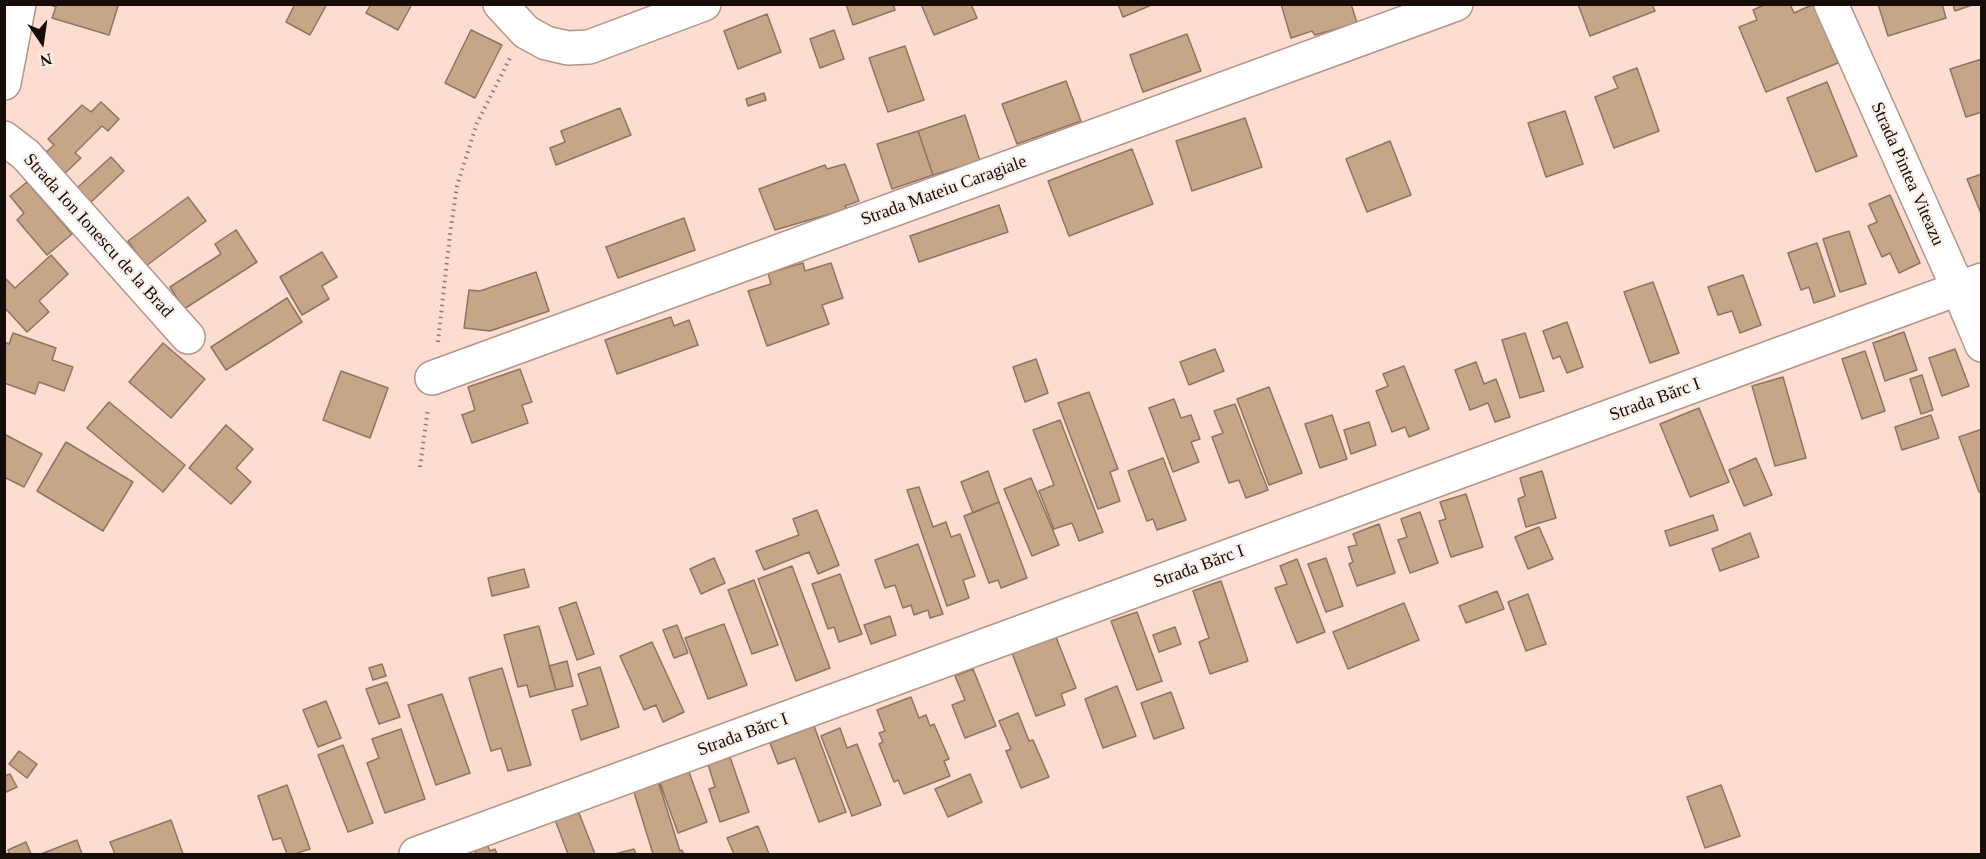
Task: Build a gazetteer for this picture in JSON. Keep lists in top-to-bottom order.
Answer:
{
  "streets": {
    "street": [
      "Strada Pintea Viteazu",
      "Strada Mateiu Caragiale",
      "Strada Ion Ionescu de la Brad",
      "Strada Bărc I"
    ]
  },
  "crossings": [
    ["Strada Pintea Viteazu", "Strada Bărc I"]
  ],
  "north": "bottom"
}
